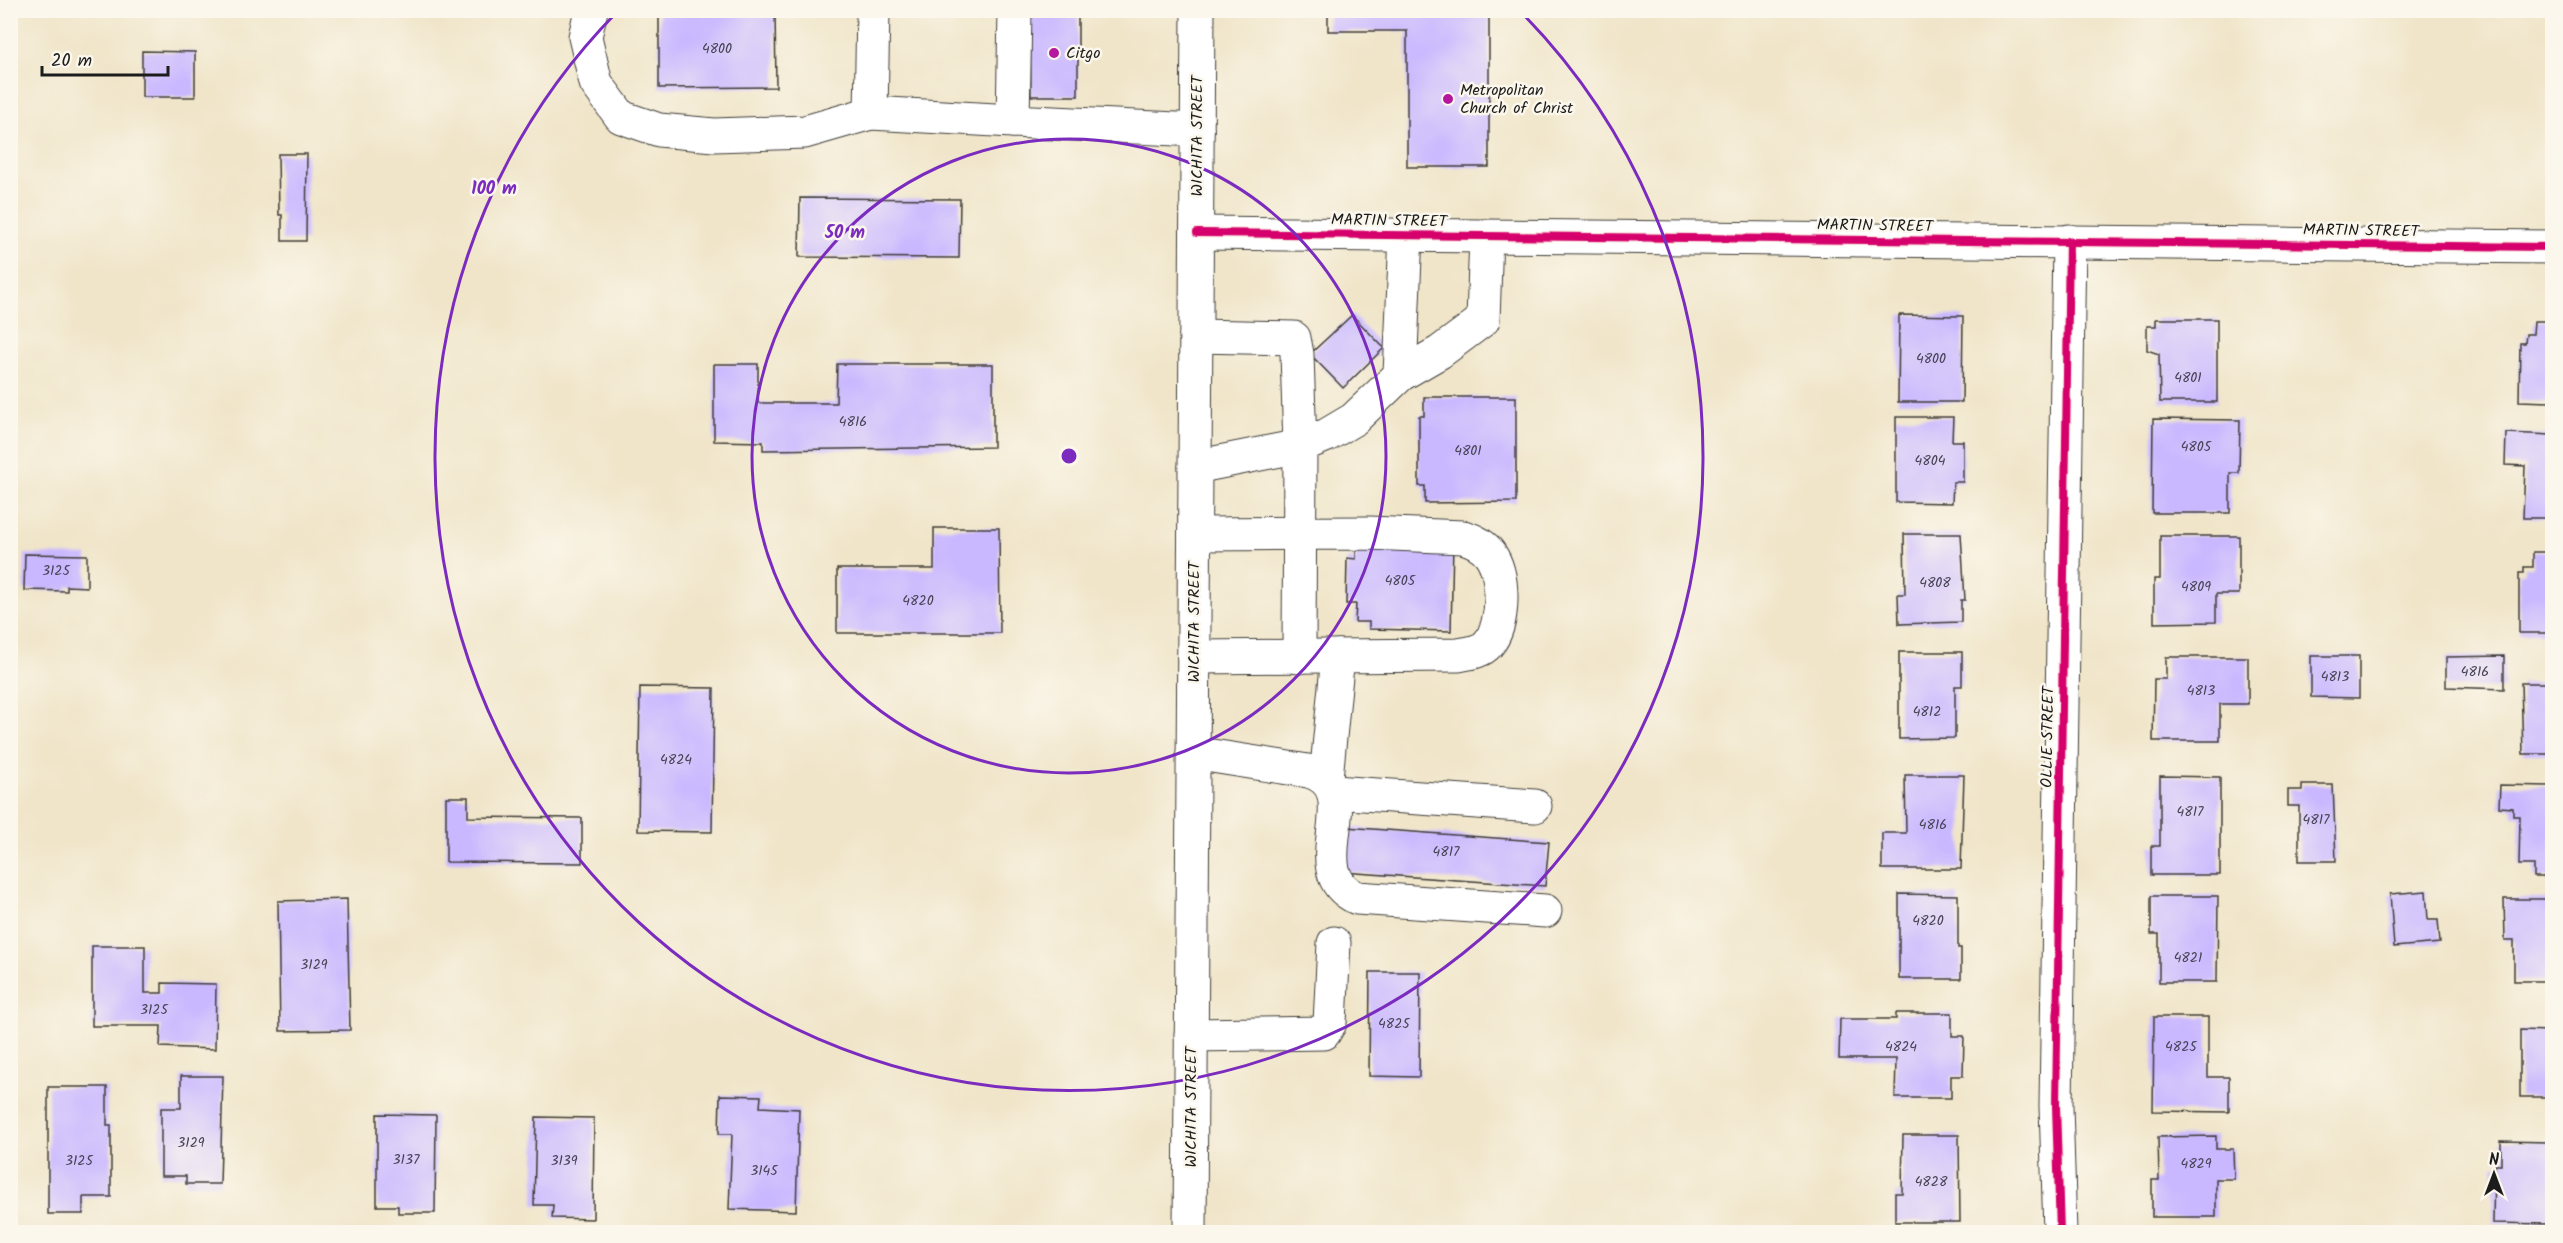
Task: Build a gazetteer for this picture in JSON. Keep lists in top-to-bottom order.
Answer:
{
  "streets": {
    "street": ["WICHITA STREET", "MARTIN STREET", "OLLIE STREET"]
  },
  "crossings": [
    ["WICHITA STREET", "MARTIN STREET"],
    ["MARTIN STREET", "OLLIE STREET"]
  ],
  "places": ["Citgo", "Metropolitan Church of Christ"],
  "house_numbers": [
    "4800",
    "4800",
    "4801",
    "4816",
    "4805",
    "4801",
    "4804",
    "3125",
    "4805",
    "4808",
    "4809",
    "4820",
    "4816",
    "4813",
    "4813",
    "4812",
    "4824",
    "4817",
    "4817",
    "4816",
    "4817",
    "4820",
    "4821",
    "3129",
    "3125",
    "4825",
    "4824",
    "4825",
    "3129",
    "3137",
    "3125",
    "3139",
    "4829",
    "3145",
    "4828"
  ],
  "scale_bar": "20 m",
  "north": "top",
  "rings": ["100 m", "50 m"]
}
